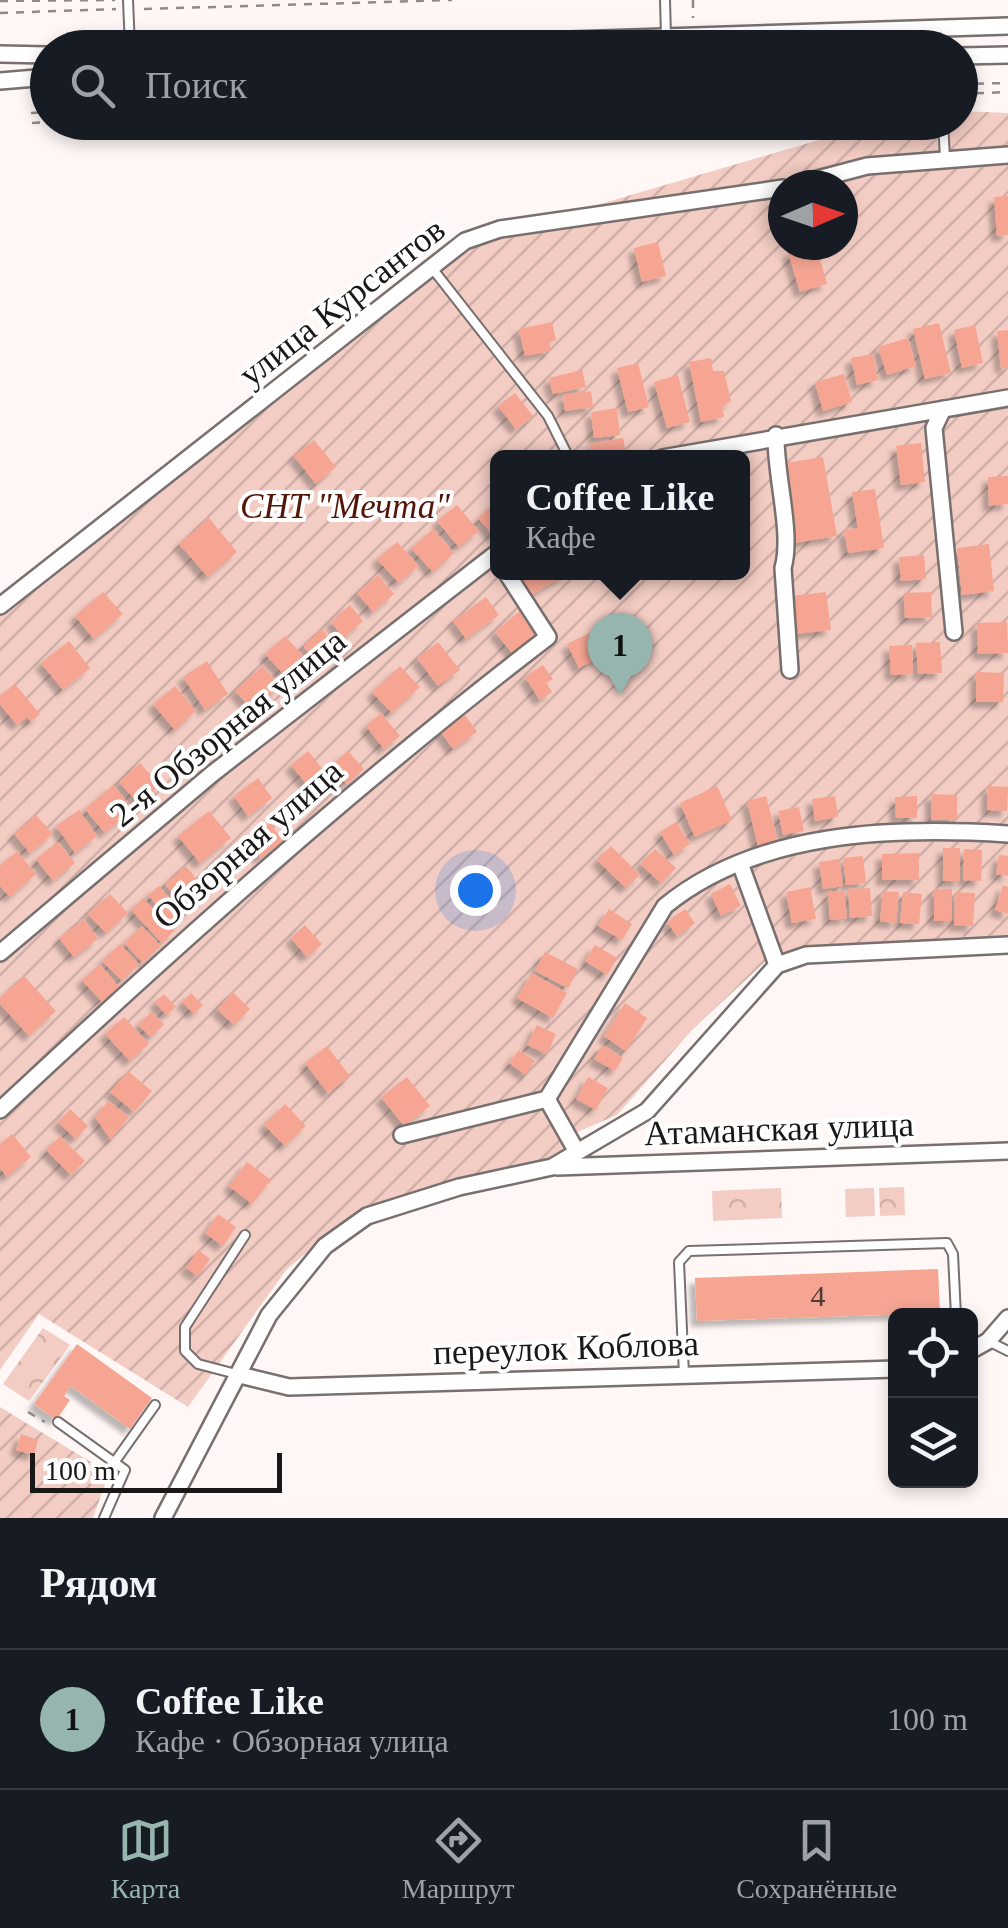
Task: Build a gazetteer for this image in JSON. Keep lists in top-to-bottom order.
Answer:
{
  "streets": {
    "street": [
      "улица Курсантов",
      "2-я Обзорная улица",
      "Обзорная улица",
      "Атаманская улица",
      "переулок Коблова"
    ]
  },
  "parks": ["СНТ \"Мечта\""],
  "house_numbers": ["4"],
  "scale_bar": "100 m",
  "north": "right",
  "page": {
    "search": "Поиск",
    "popup": ["Coffee Like", "Кафе"],
    "pins": "1",
    "scale": "100 m",
    "heading": "Рядом",
    "list": [
      {
        "mark": "1",
        "name": "Coffee Like",
        "note": "Кафе · Обзорная улица",
        "value": "100 m"
      }
    ],
    "nav": ["Карта", "Маршрут", "Сохранённые"]
  }
}
